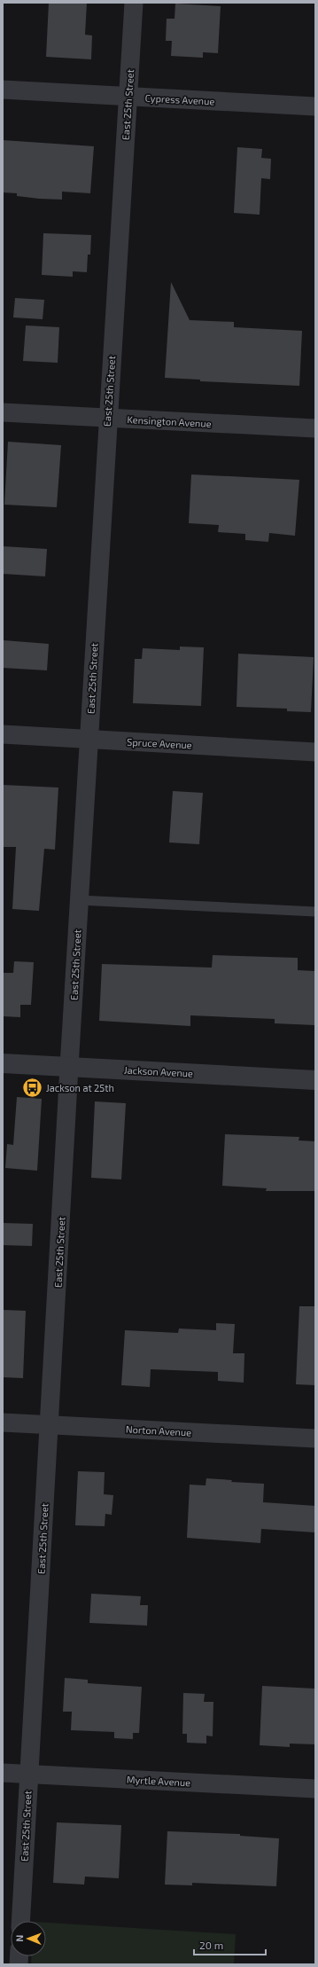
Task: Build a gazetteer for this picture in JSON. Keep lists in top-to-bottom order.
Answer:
{
  "streets": {
    "street": [
      "Cypress Avenue",
      "East 25th Street",
      "Kensington Avenue",
      "Spruce Avenue",
      "Jackson Avenue",
      "Norton Avenue",
      "Myrtle Avenue"
    ]
  },
  "crossings": [
    ["Cypress Avenue", "East 25th Street"],
    ["East 25th Street", "Kensington Avenue"],
    ["East 25th Street", "Spruce Avenue"],
    ["East 25th Street", "Jackson Avenue"],
    ["East 25th Street", "Norton Avenue"],
    ["East 25th Street", "Myrtle Avenue"]
  ],
  "places": {
    "bus stop": ["Jackson at 25th"]
  },
  "scale_bar": "20 m",
  "north": "left"
}
